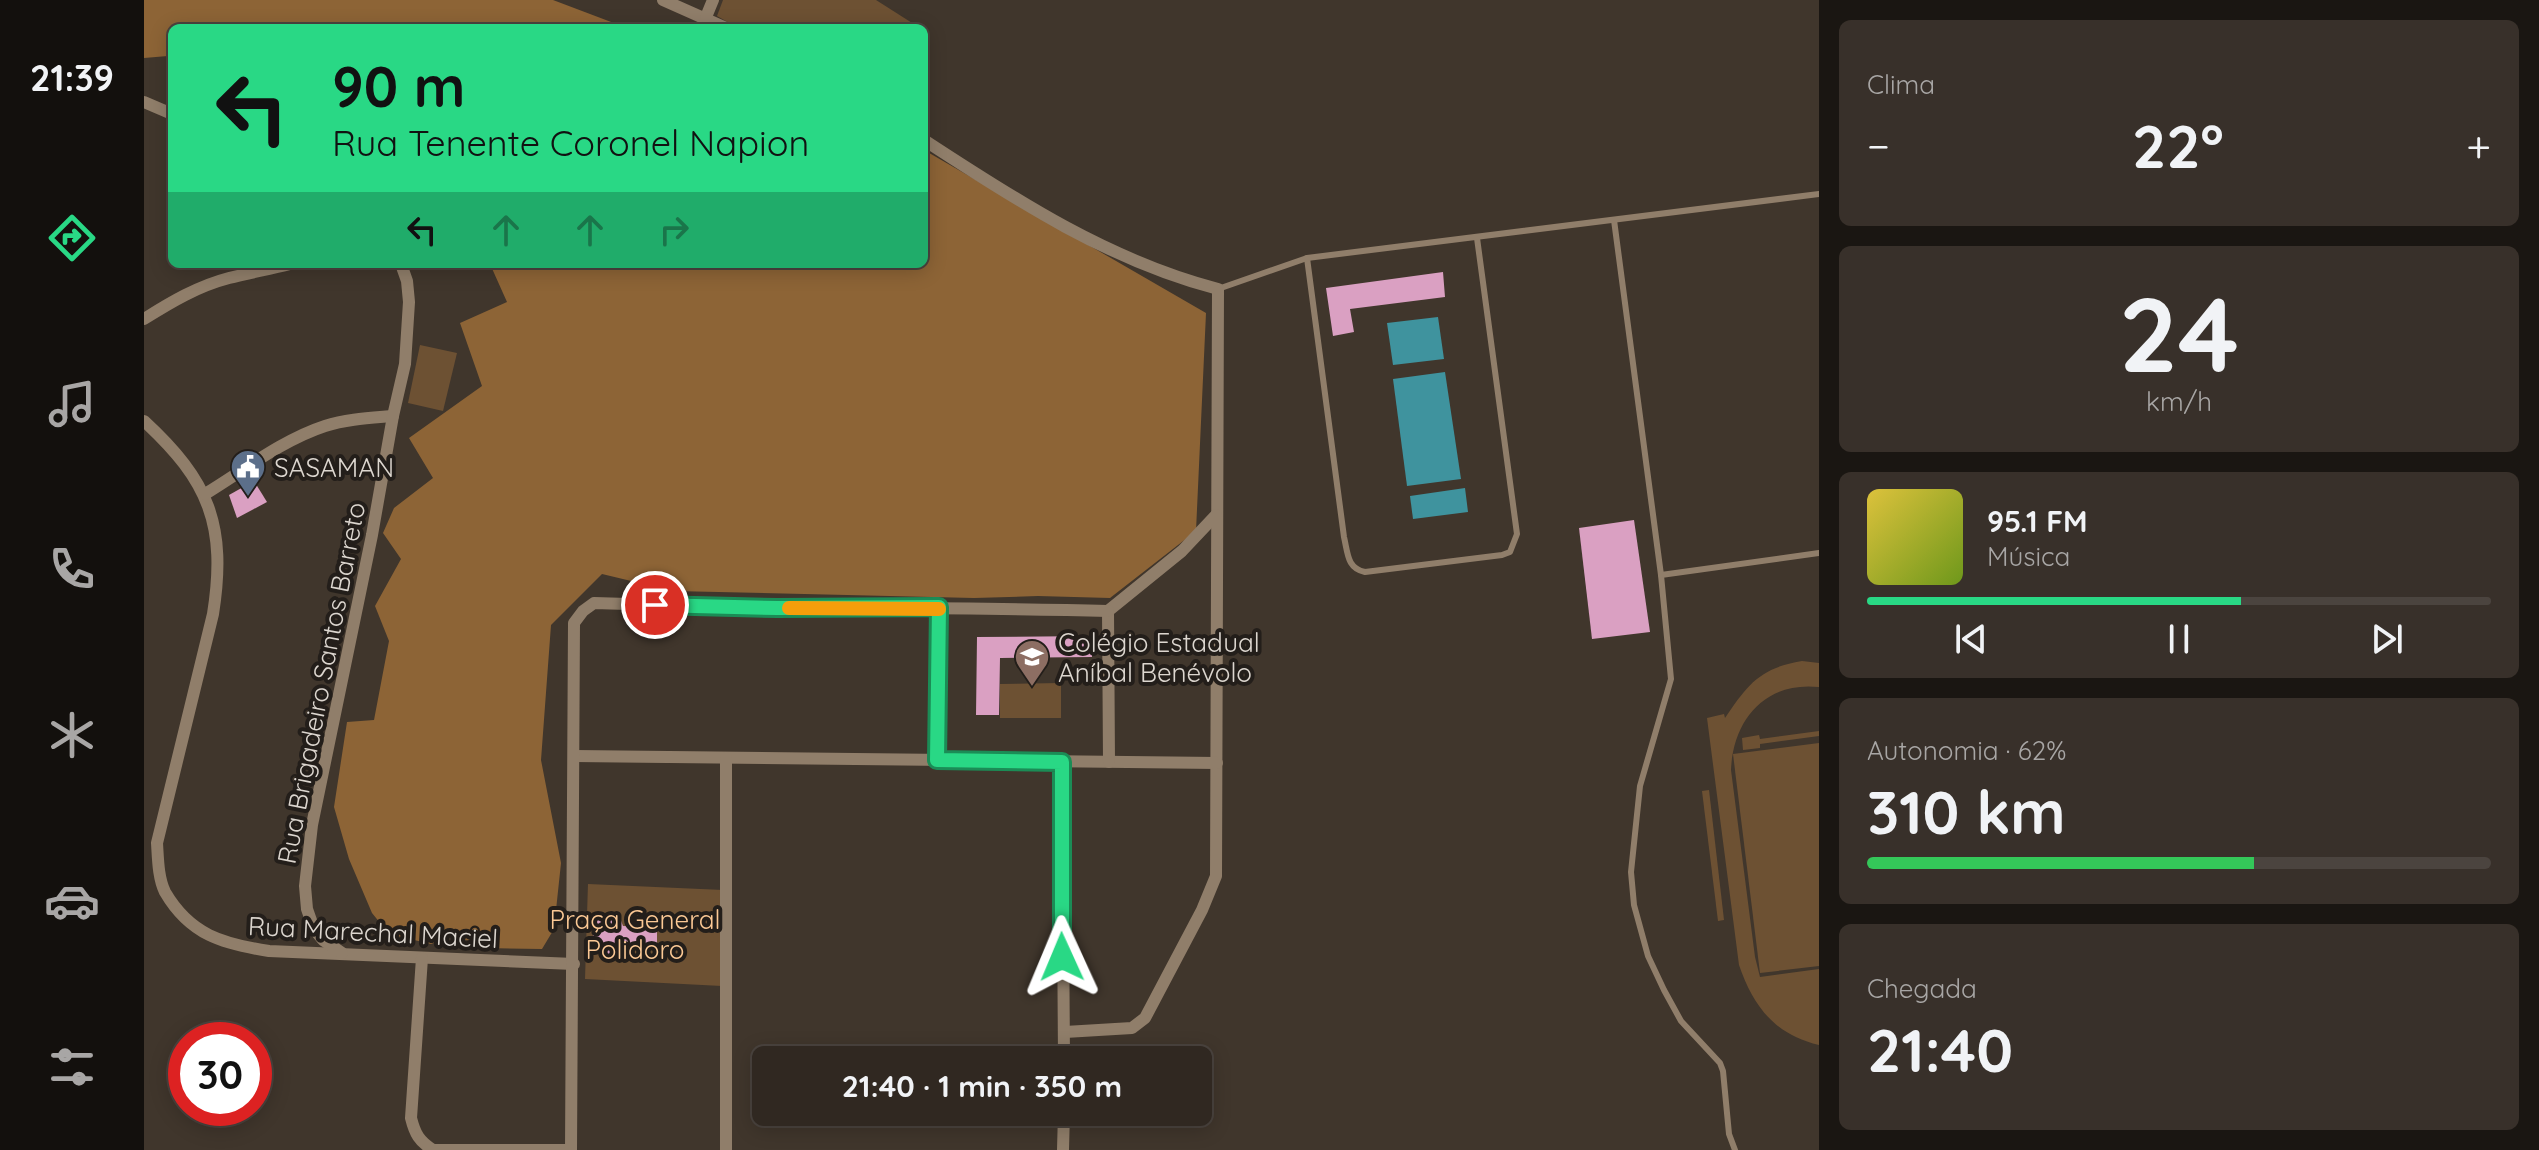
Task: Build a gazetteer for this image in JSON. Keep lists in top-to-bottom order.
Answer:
{
  "streets": {
    "street": ["Rua Brigadeiro Santos Barreto", "Rua Marechal Maciel"]
  },
  "crossings": [
    ["Rua Brigadeiro Santos Barreto", "Rua Marechal Maciel"]
  ],
  "parks": ["Praça General Polidoro"],
  "places": {
    "public building": ["SASAMAN"],
    "school or university": ["Colégio Estadual Aníbal Benévolo"]
  },
  "page": {
    "tabs": "21:39",
    "tile": [
      "Clima",
      ["24", "km/h"],
      ["Autonomia · 62%", "310 km"],
      ["Chegada", "21:40"]
    ],
    "turn": ["90 m", "Rua Tenente Coronel Napion"],
    "heat": ["−", "22°", "+"],
    "song": ["95.1 FM", "Música"],
    "limit": "30",
    "trip": "21:40 · 1 min · 350 m"
  }
}
